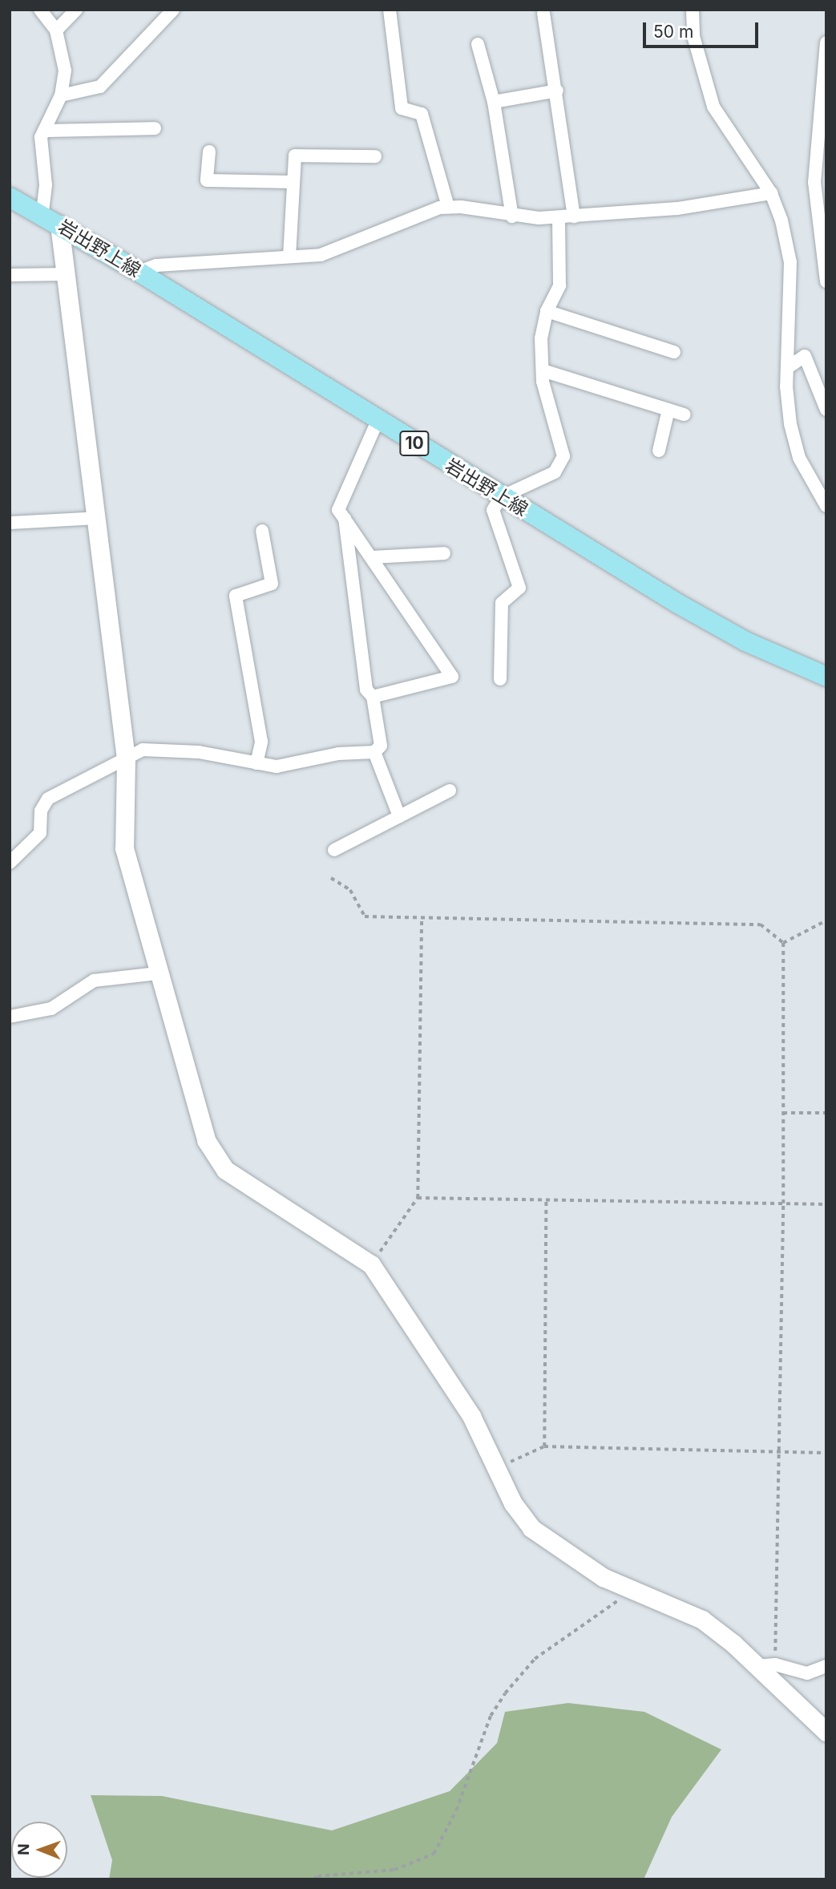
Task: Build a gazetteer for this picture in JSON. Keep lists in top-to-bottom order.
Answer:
{
  "streets": {
    "main road": ["岩出野上線", "10"]
  },
  "scale_bar": "50 m",
  "north": "left"
}
